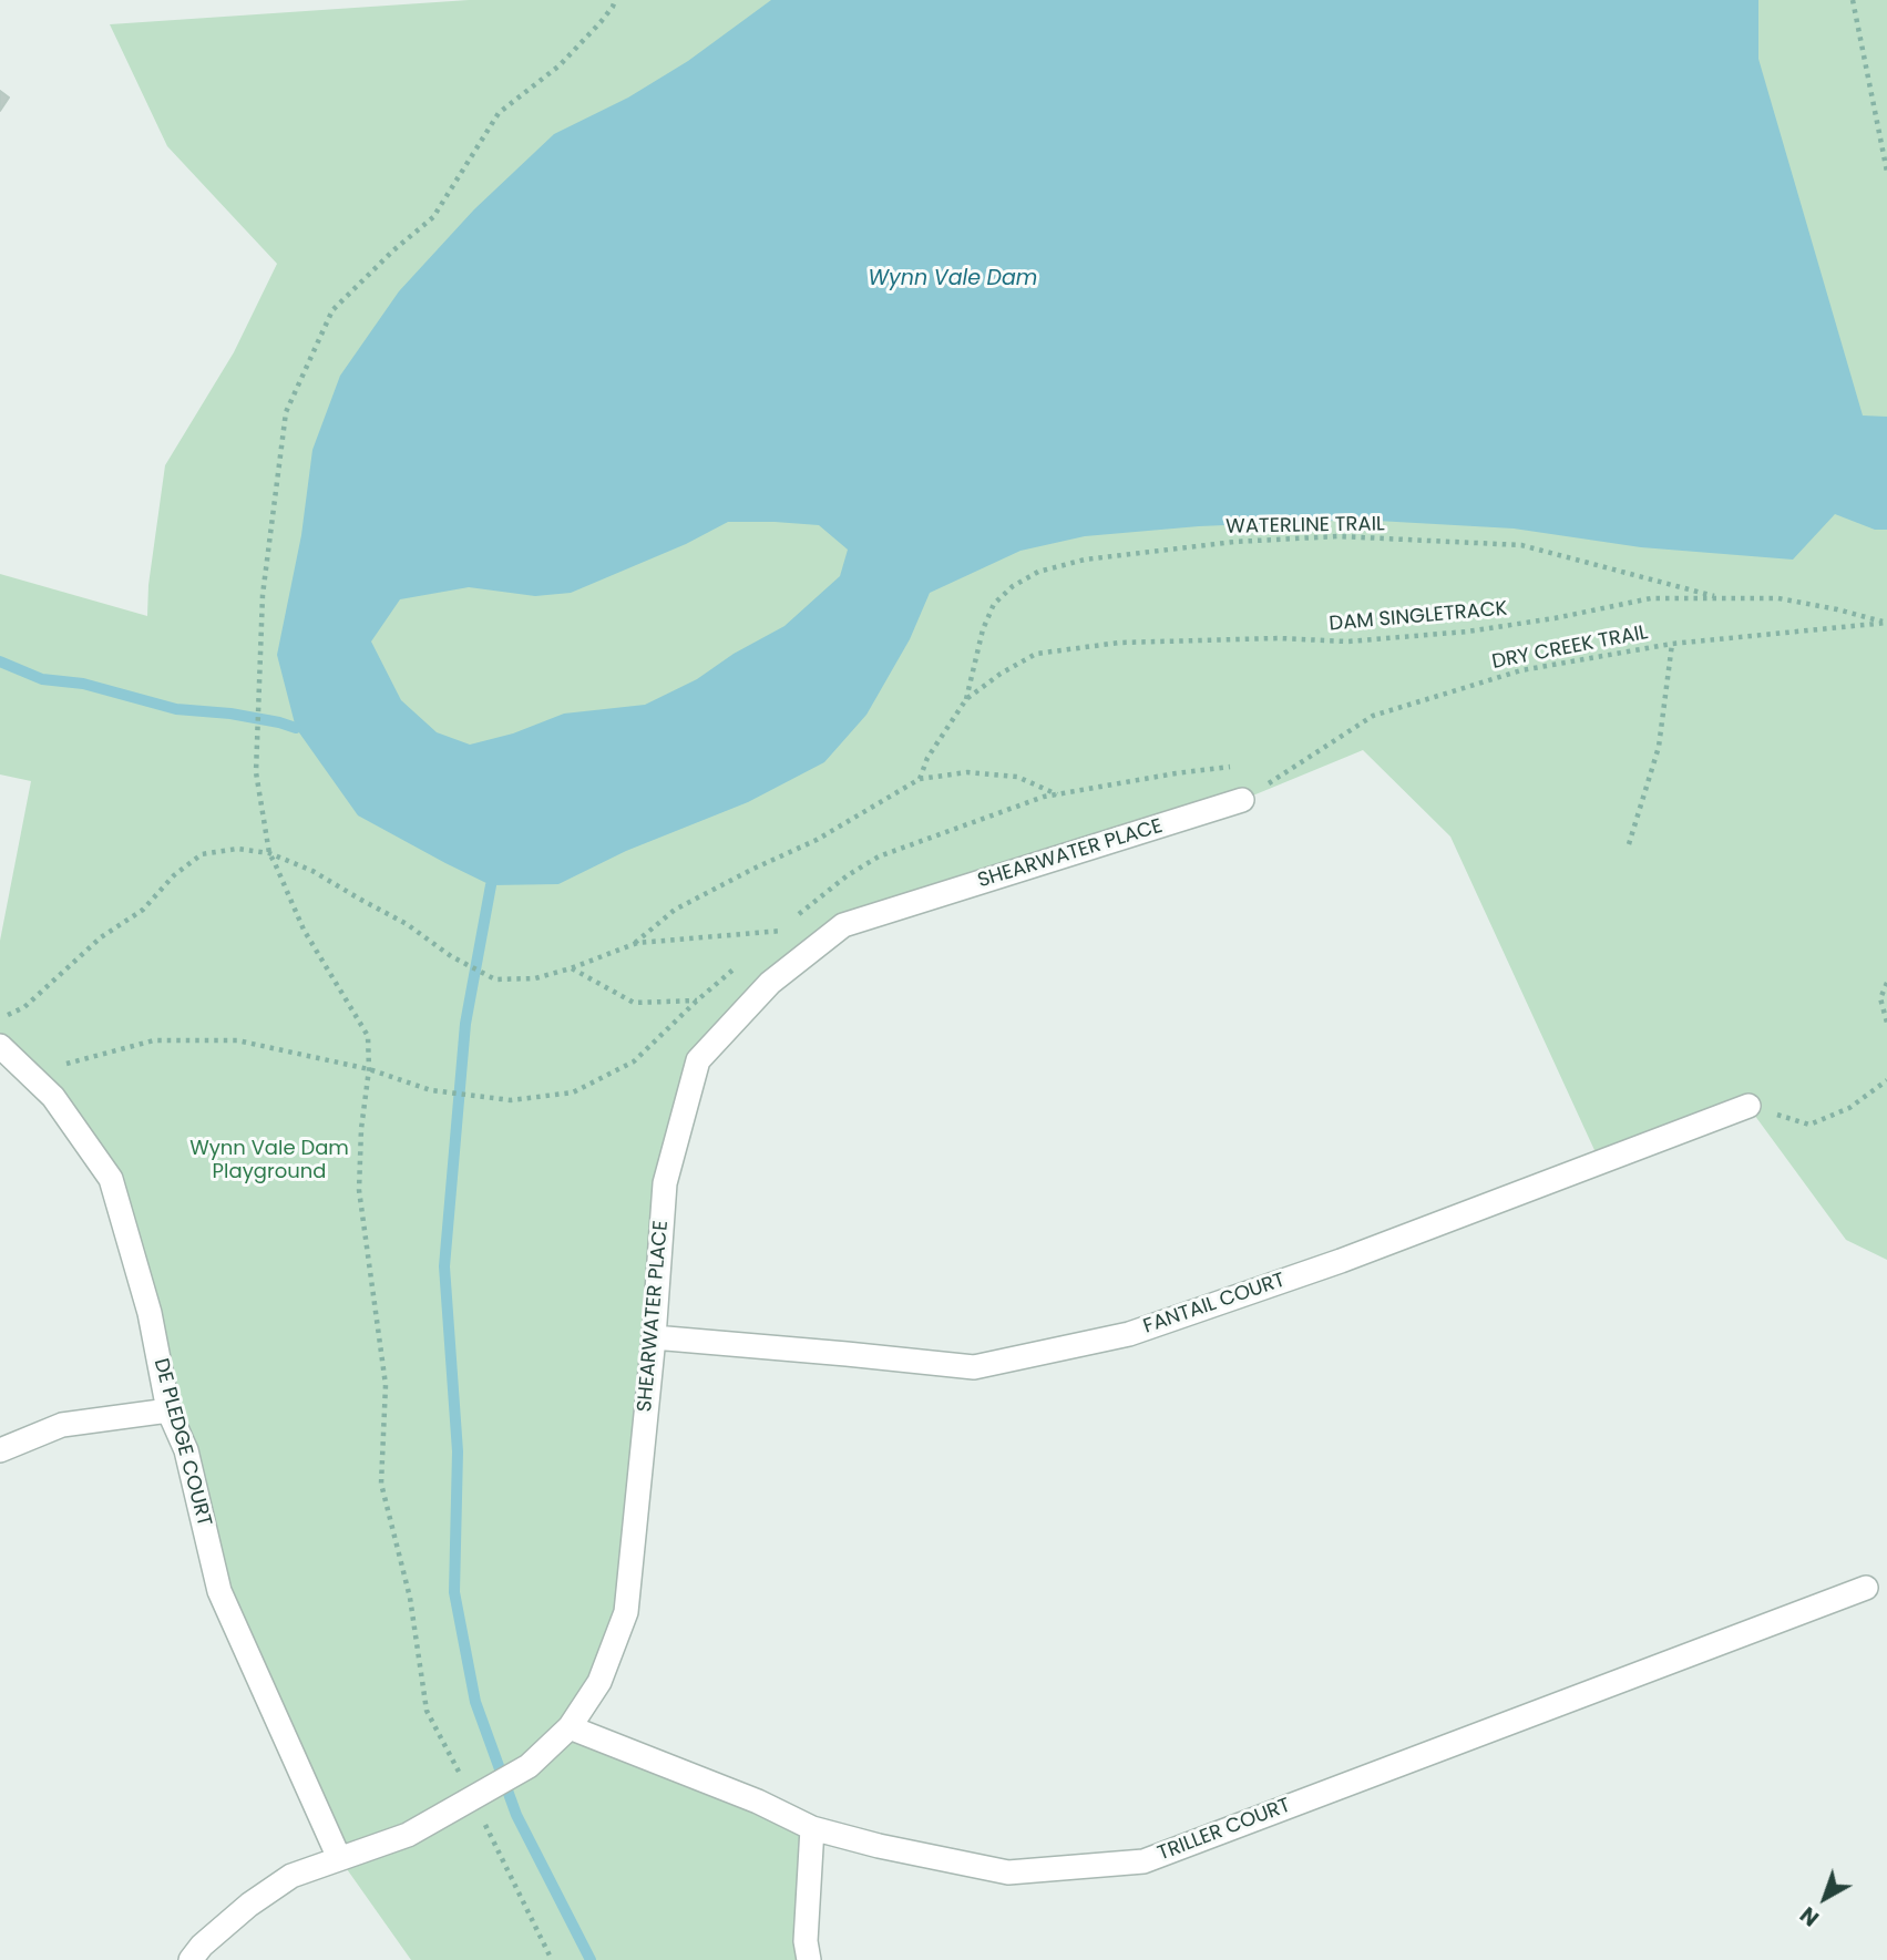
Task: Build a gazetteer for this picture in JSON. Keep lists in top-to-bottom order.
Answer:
{
  "streets": {
    "street": [
      "SHEARWATER PLACE",
      "FANTAIL COURT",
      "DE PLEDGE COURT",
      "TRILLER COURT"
    ],
    "path": ["WATERLINE TRAIL", "DAM SINGLETRACK", "DRY CREEK TRAIL"]
  },
  "crossings": [
    ["WATERLINE TRAIL", "DAM SINGLETRACK"],
    ["DAM SINGLETRACK", "DRY CREEK TRAIL"],
    ["DRY CREEK TRAIL", "SHEARWATER PLACE"],
    ["SHEARWATER PLACE", "FANTAIL COURT"],
    ["SHEARWATER PLACE", "DE PLEDGE COURT"],
    ["SHEARWATER PLACE", "TRILLER COURT"]
  ],
  "water": ["Wynn Vale Dam"],
  "parks": ["Wynn Vale Dam Playground"],
  "north": "bottom left"
}
